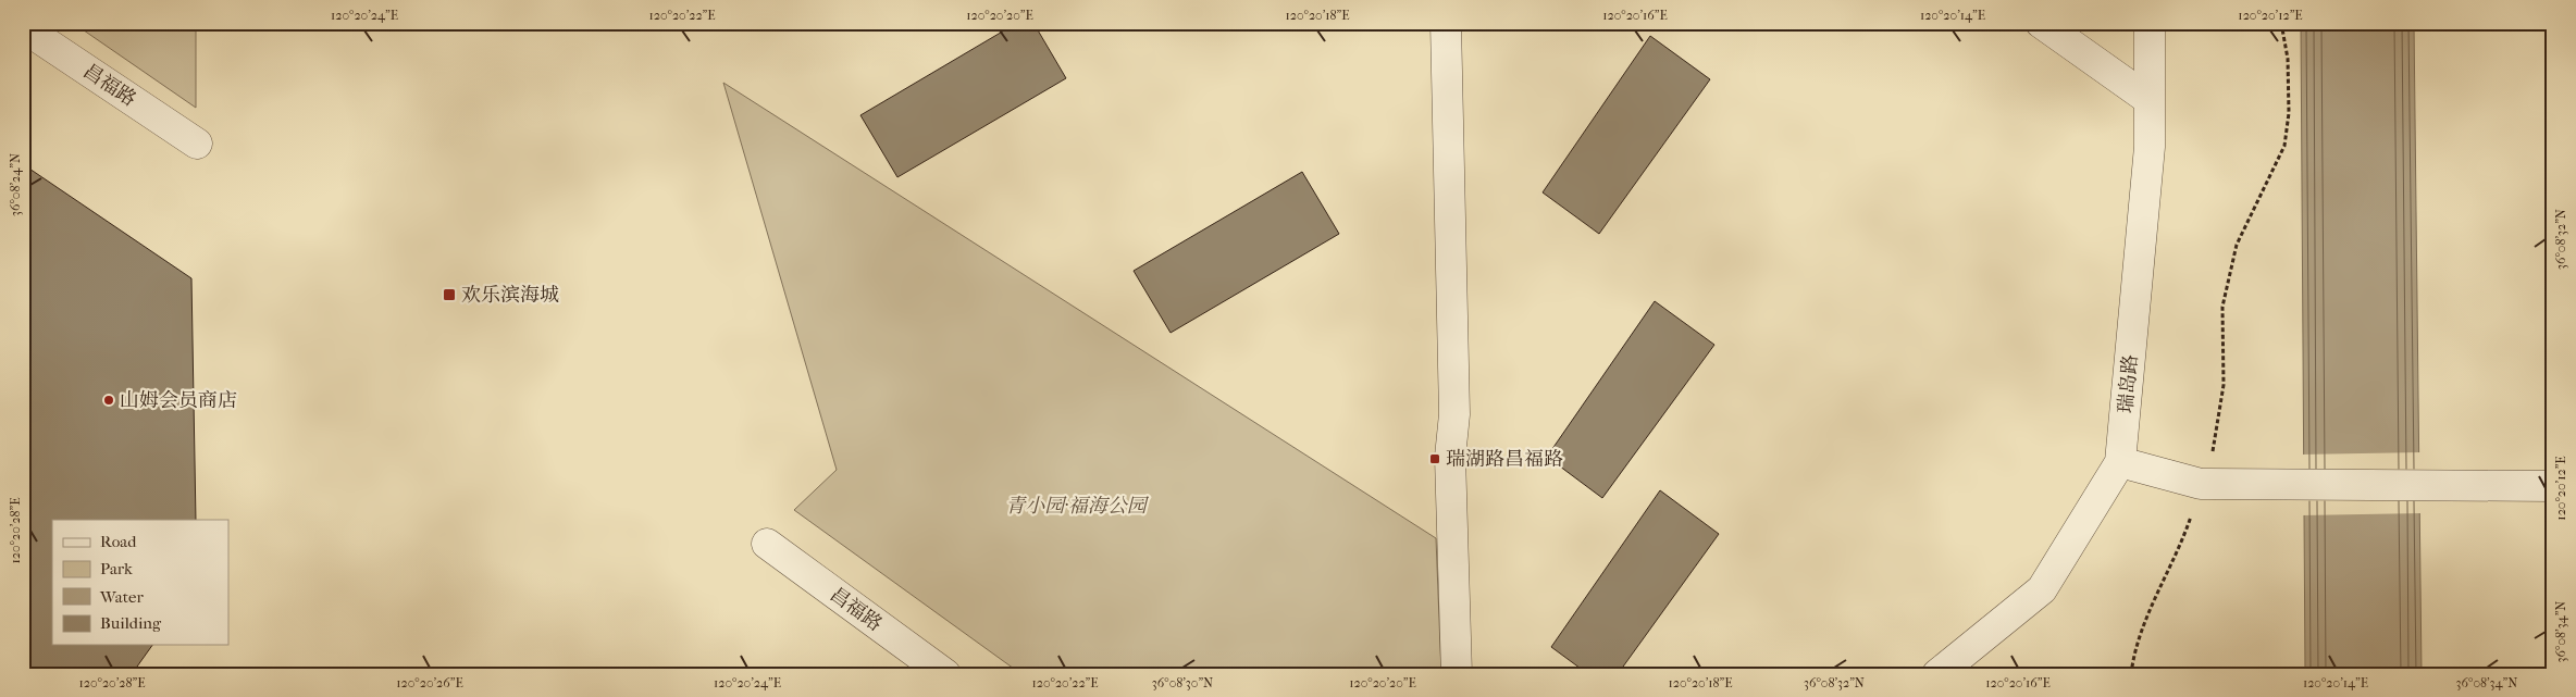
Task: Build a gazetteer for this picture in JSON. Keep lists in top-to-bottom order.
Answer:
{
  "streets": {
    "street": ["昌福路", "瑞岛路"]
  },
  "parks": ["青小园·福海公园"],
  "places": {
    "transit": ["欢乐滨海城", "瑞湖路昌福路"],
    "other": ["山姆会员商店"]
  },
  "legend": [
    "Road",
    "Park",
    "Water",
    "Building"
  ],
  "coordinates": [
    "120°20'24\"E",
    "120°20'22\"E",
    "120°20'20\"E",
    "120°20'18\"E",
    "120°20'16\"E",
    "120°20'14\"E",
    "120°20'12\"E",
    "36°08'24\"N",
    "36°08'32\"N",
    "120°20'28\"E",
    "36°08'34\"N",
    "120°20'26\"E",
    "36°08'30\"N"
  ]
}
